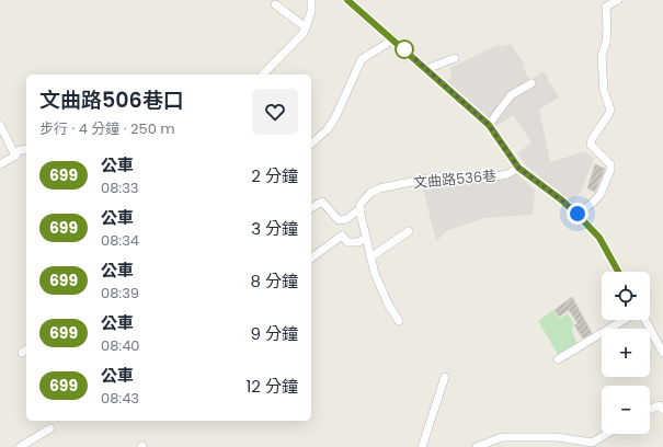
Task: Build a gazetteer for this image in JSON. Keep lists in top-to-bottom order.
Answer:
{
  "streets": {
    "street": ["文曲路536巷"]
  },
  "lines": ["bus line 699"],
  "page": {
    "heading": ["文曲路506巷口", "步行 · 4 分鐘 · 250 m"],
    "list": [
      {
        "mark": "699",
        "name": "公車",
        "note": "08:33",
        "value": "2 分鐘"
      },
      {
        "mark": "699",
        "name": "公車",
        "note": "08:34",
        "value": "3 分鐘"
      },
      {
        "mark": "699",
        "name": "公車",
        "note": "08:39",
        "value": "8 分鐘"
      },
      {
        "mark": "699",
        "name": "公車",
        "note": "08:40",
        "value": "9 分鐘"
      },
      {
        "mark": "699",
        "name": "公車",
        "note": "08:43",
        "value": "12 分鐘"
      }
    ],
    "map_buttons": ["+", "−"]
  }
}
